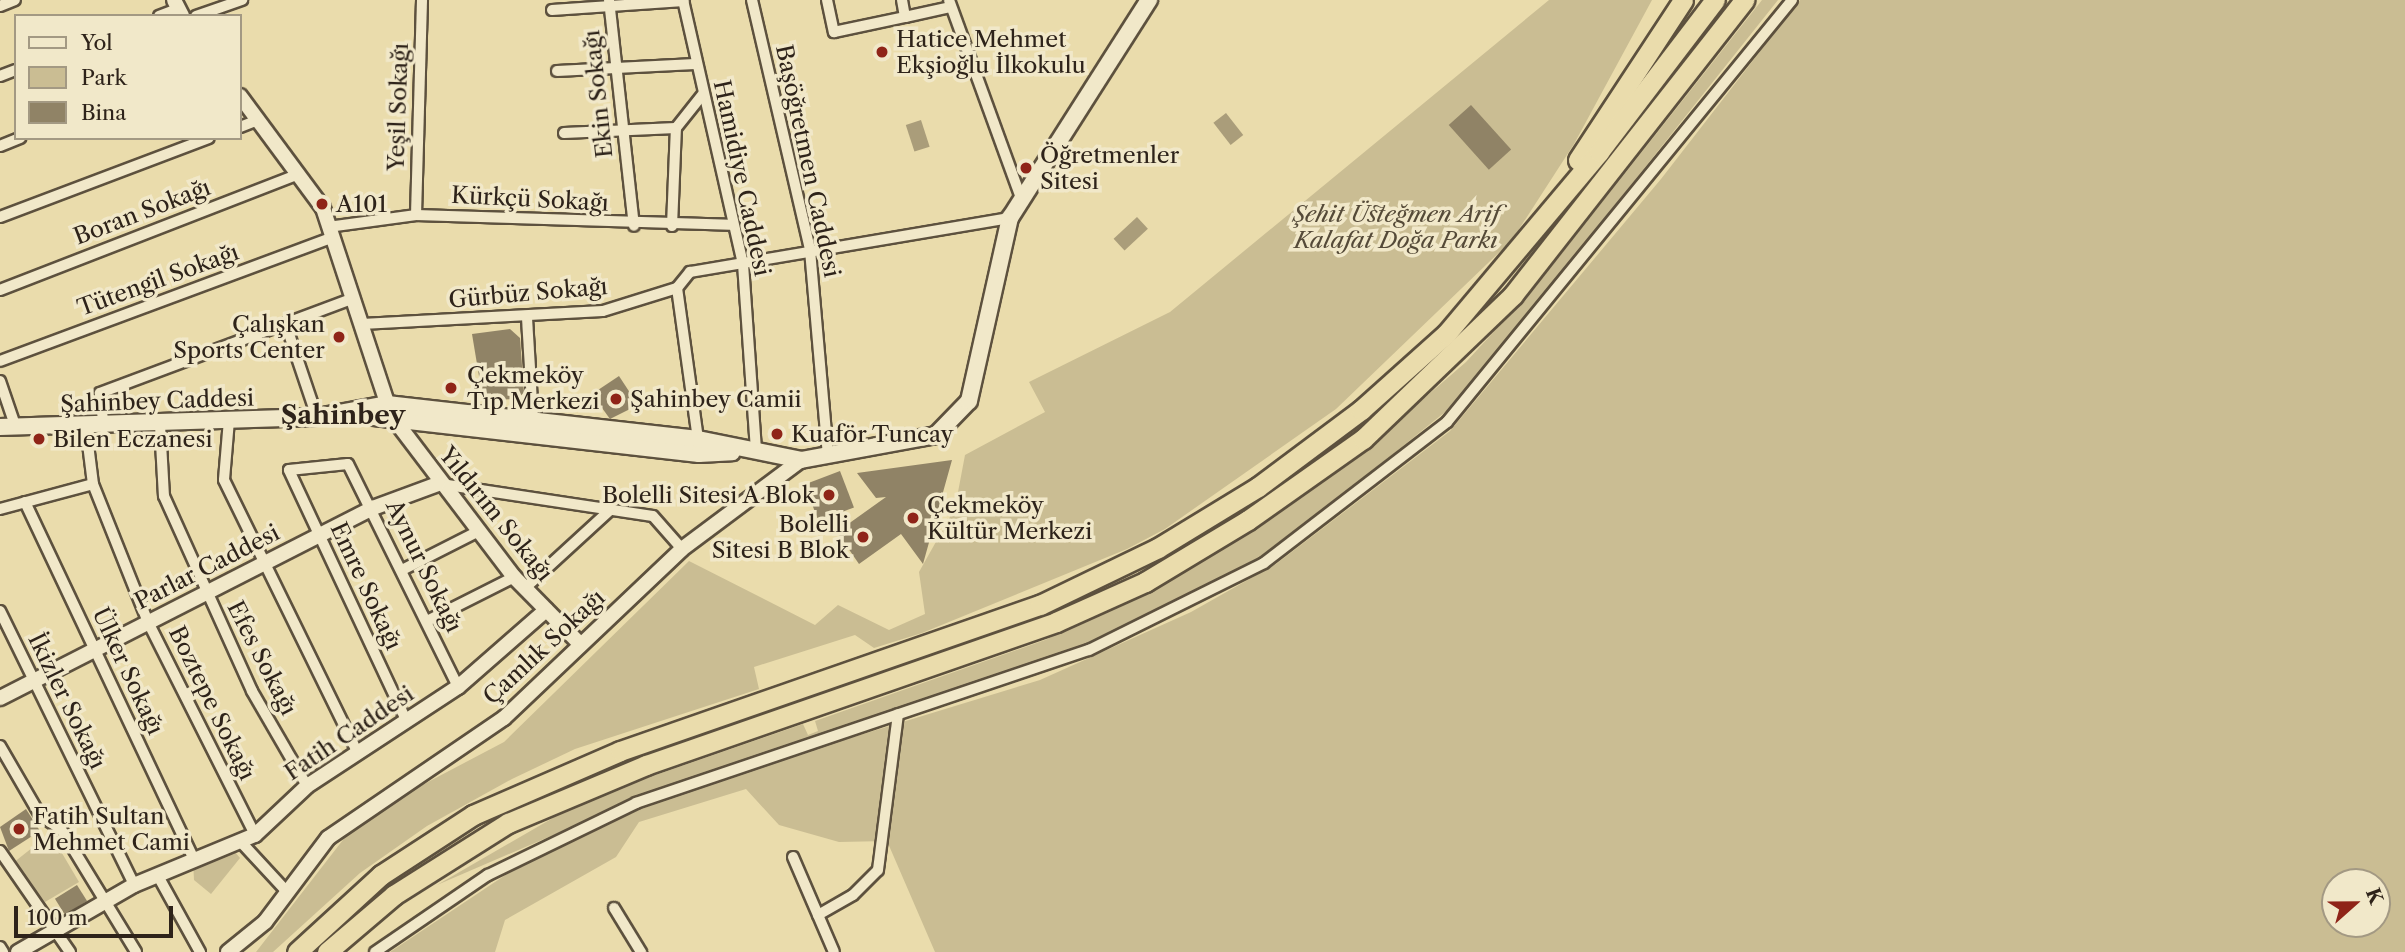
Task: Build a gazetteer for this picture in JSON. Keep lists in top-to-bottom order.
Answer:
{
  "streets": {
    "main road": ["Şahinbey Caddesi"],
    "street": [
      "Ekin Sokağı",
      "Yeşil Sokağı",
      "Başöğretmen Caddesi",
      "Hamidiye Caddesi",
      "Kürkçü Sokağı",
      "Boran Sokağı",
      "Tütengil Sokağı",
      "Gürbüz Sokağı",
      "Yıldırım Sokağı",
      "Aynur Sokağı",
      "Parlar Caddesi",
      "Emre Sokağı",
      "Çamlık Sokağı",
      "Efes Sokağı",
      "Ülker Sokağı",
      "İkizler Sokağı",
      "Boztepe Sokağı",
      "Fatih Caddesi"
    ]
  },
  "crossings": [
    ["Ekin Sokağı", "Kürkçü Sokağı"],
    ["Yeşil Sokağı", "Kürkçü Sokağı"],
    ["Başöğretmen Caddesi", "Gürbüz Sokağı"],
    ["Başöğretmen Caddesi", "Şahinbey Caddesi"],
    ["Hamidiye Caddesi", "Kürkçü Sokağı"],
    ["Hamidiye Caddesi", "Gürbüz Sokağı"],
    ["Hamidiye Caddesi", "Şahinbey Caddesi"],
    ["Kürkçü Sokağı", "Tütengil Sokağı"],
    ["Kürkçü Sokağı", "Yıldırım Sokağı"],
    ["Boran Sokağı", "Yıldırım Sokağı"],
    ["Tütengil Sokağı", "Yıldırım Sokağı"],
    ["Gürbüz Sokağı", "Şahinbey Caddesi"],
    ["Gürbüz Sokağı", "Yıldırım Sokağı"],
    ["Şahinbey Caddesi", "Yıldırım Sokağı"],
    ["Şahinbey Caddesi", "Çamlık Sokağı"],
    ["Şahinbey Caddesi", "Efes Sokağı"],
    ["Şahinbey Caddesi", "Boztepe Sokağı"],
    ["Yıldırım Sokağı", "Parlar Caddesi"],
    ["Yıldırım Sokağı", "Çamlık Sokağı"],
    ["Yıldırım Sokağı", "Fatih Caddesi"],
    ["Aynur Sokağı", "Parlar Caddesi"],
    ["Aynur Sokağı", "Emre Sokağı"],
    ["Aynur Sokağı", "Fatih Caddesi"],
    ["Parlar Caddesi", "Emre Sokağı"],
    ["Parlar Caddesi", "Efes Sokağı"],
    ["Parlar Caddesi", "Ülker Sokağı"],
    ["Parlar Caddesi", "İkizler Sokağı"],
    ["Parlar Caddesi", "Boztepe Sokağı"],
    ["Emre Sokağı", "Fatih Caddesi"],
    ["Efes Sokağı", "Fatih Caddesi"],
    ["Ülker Sokağı", "Fatih Caddesi"],
    ["İkizler Sokağı", "Fatih Caddesi"],
    ["Boztepe Sokağı", "Fatih Caddesi"]
  ],
  "districts": ["Şahinbey"],
  "parks": ["Şehit Üsteğmen Arif Kalafat Doğa Parkı"],
  "places": [
    "Hatice Mehmet Ekşioğlu İlkokulu",
    "Öğretmenler Sitesi",
    "A101",
    "Çalışkan Sports Center",
    "Çekmeköy Tıp Merkezi",
    "Şahinbey Camii",
    "Kuaför Tuncay",
    "Bilen Eczanesi",
    "Bolelli Sitesi A Blok",
    "Çekmeköy Kültür Merkezi",
    "Bolelli Sitesi B Blok",
    "Fatih Sultan Mehmet Cami"
  ],
  "legend": ["Yol", "Park", "Bina"],
  "scale_bar": "100 m",
  "north": "right"
}
